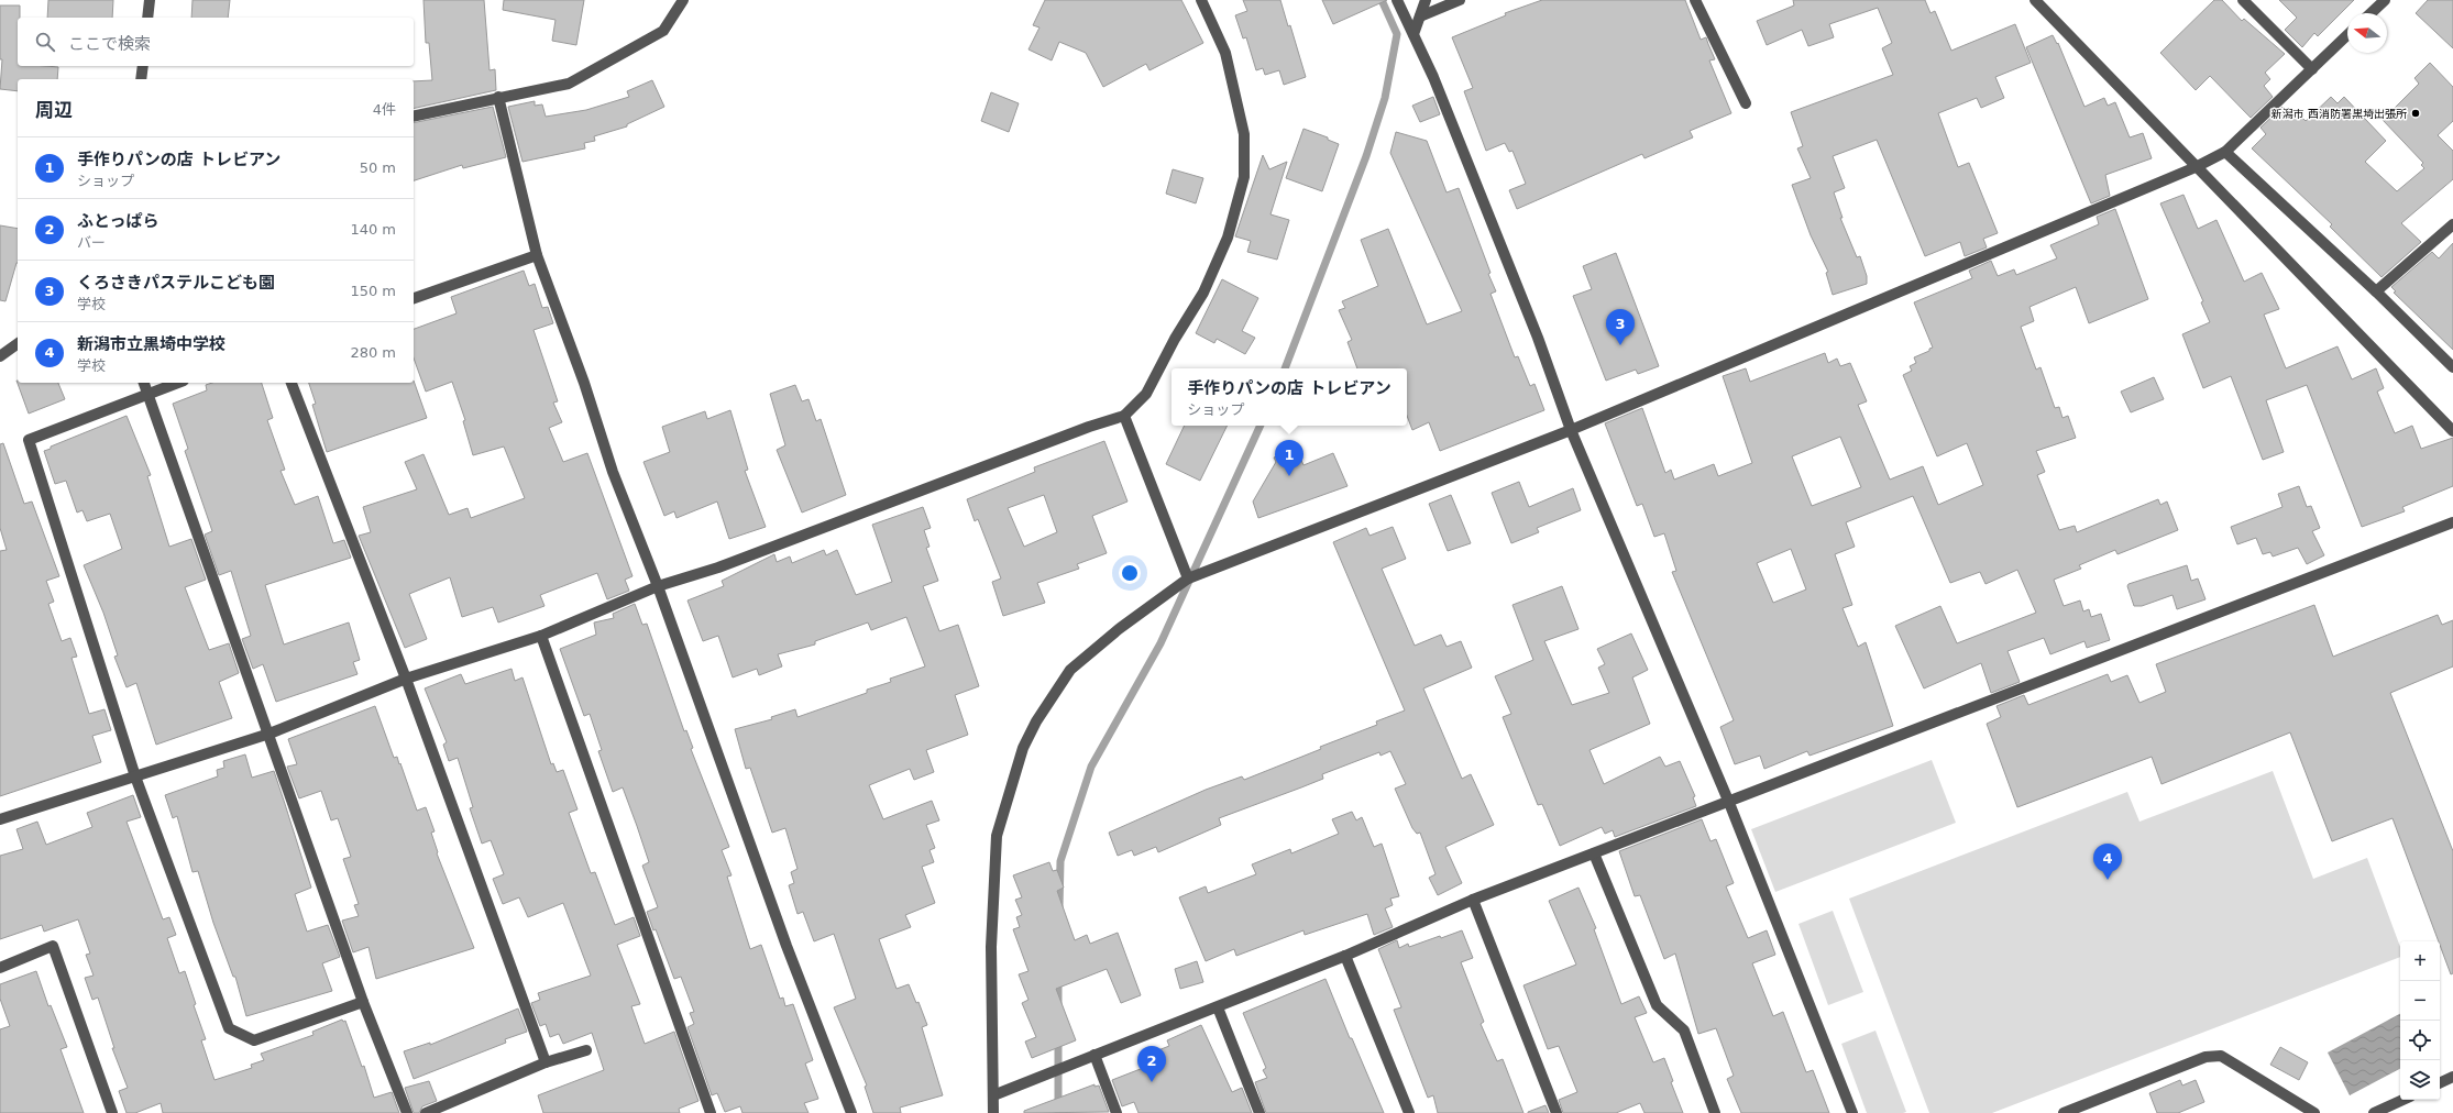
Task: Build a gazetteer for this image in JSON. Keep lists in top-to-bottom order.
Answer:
{
  "places": ["新潟市 西消防署黒埼出張所"],
  "north": "left",
  "page": {
    "search": "ここで検索",
    "heading": ["周辺", "4件"],
    "list": [
      {
        "mark": "1",
        "name": "手作りパンの店 トレビアン",
        "note": "ショップ",
        "value": "50 m"
      },
      {
        "mark": "2",
        "name": "ふとっぱら",
        "note": "バー",
        "value": "140 m"
      },
      {
        "mark": "3",
        "name": "くろさきパステルこども園",
        "note": "学校",
        "value": "150 m"
      },
      {
        "mark": "4",
        "name": "新潟市立黒埼中学校",
        "note": "学校",
        "value": "280 m"
      }
    ],
    "pins": [
      "3",
      "1",
      "4",
      "2"
    ],
    "popup": ["手作りパンの店 トレビアン", "ショップ"],
    "map_buttons": ["+", "−"]
  }
}
